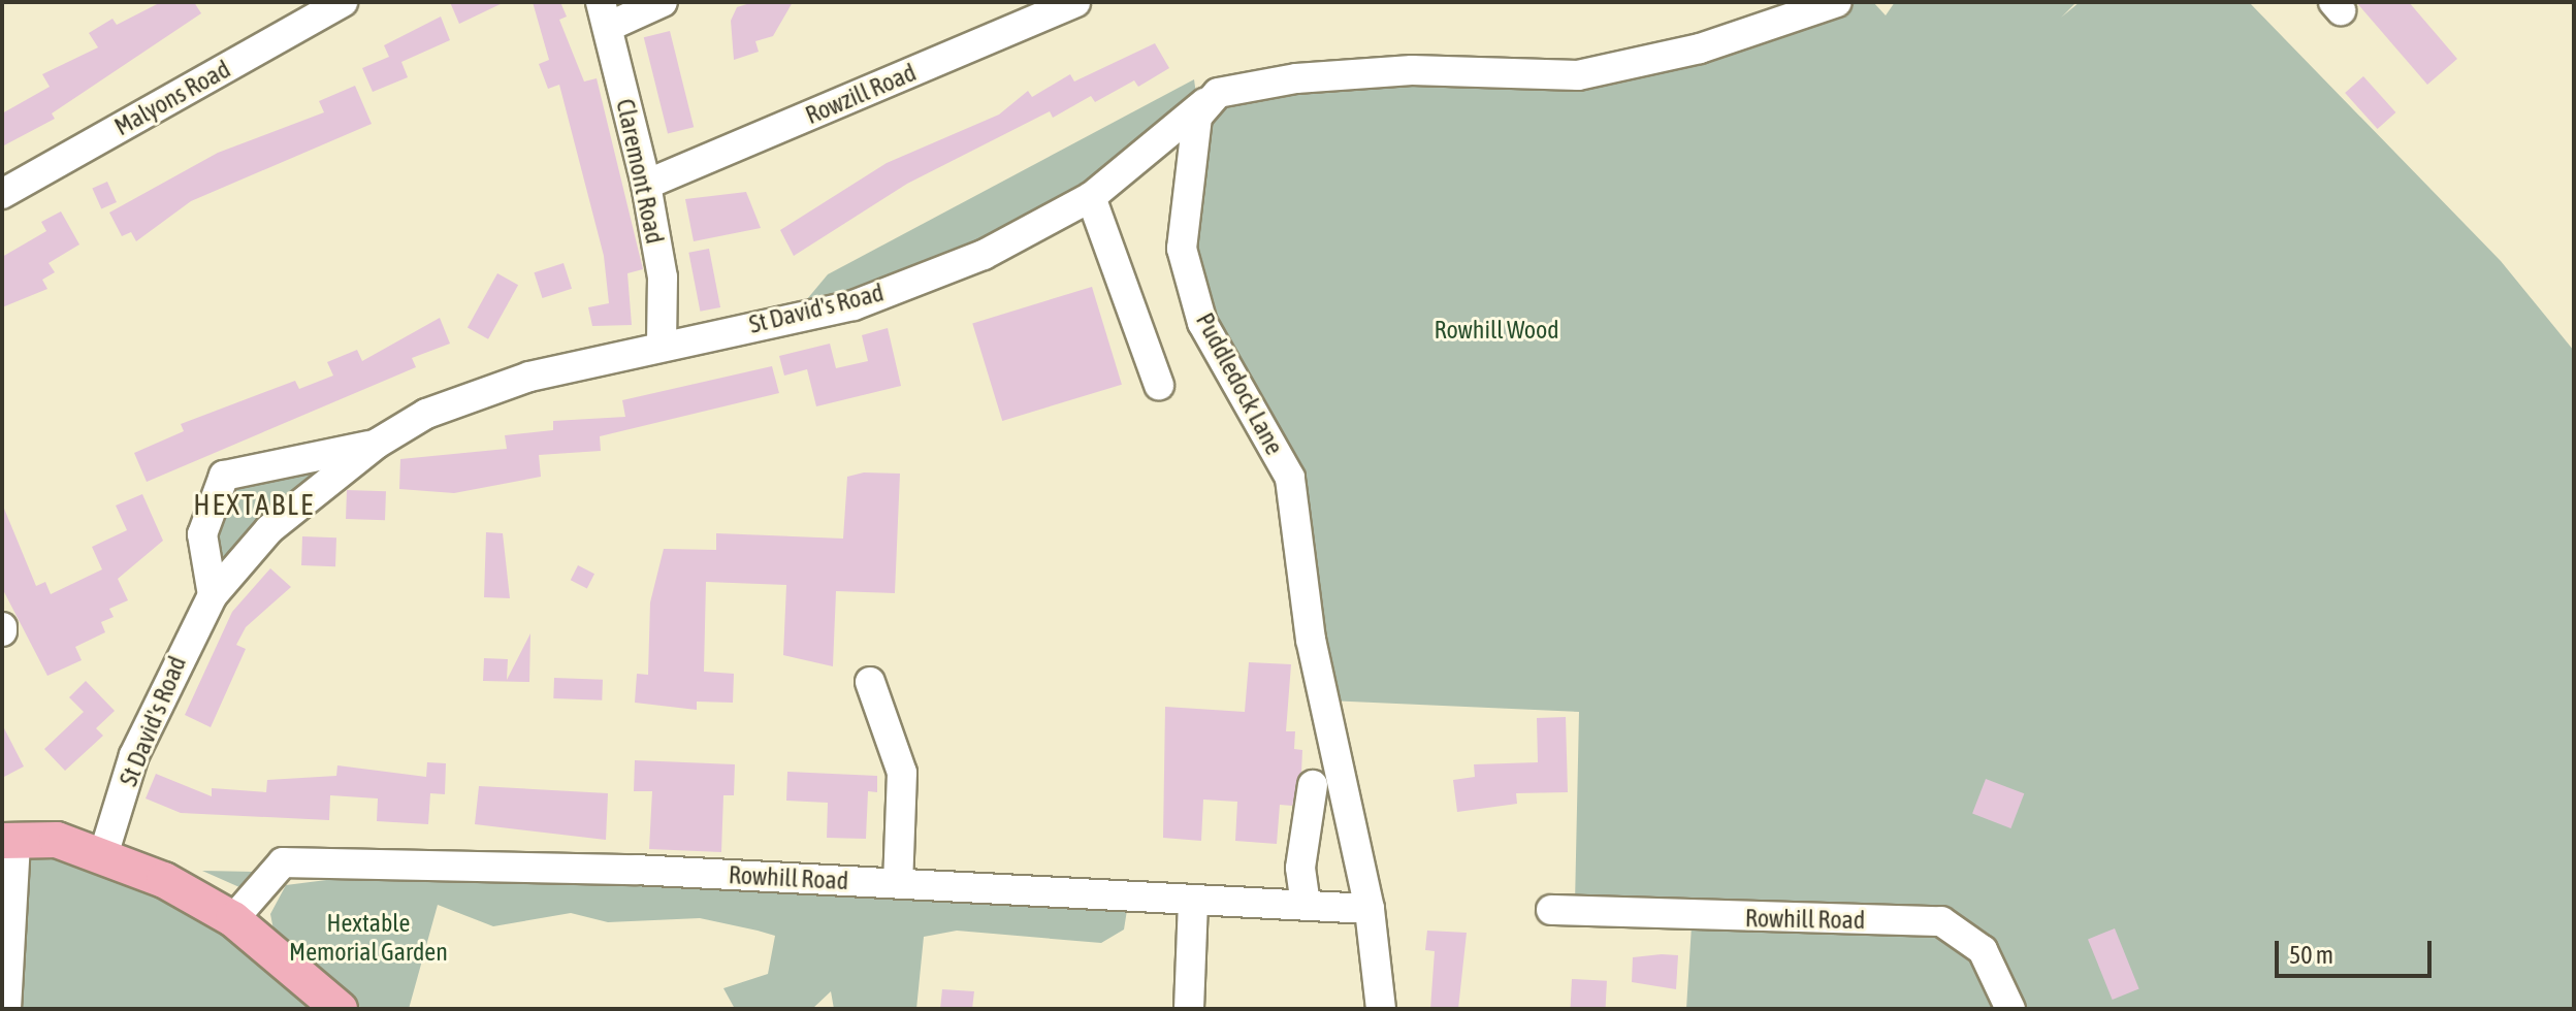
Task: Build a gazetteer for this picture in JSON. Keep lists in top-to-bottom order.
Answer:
{
  "streets": {
    "street": [
      "Rowzill Road",
      "Malyons Road",
      "Claremont Road",
      "St David's Road",
      "Puddledock Lane",
      "Rowhill Road"
    ]
  },
  "crossings": [
    ["Rowzill Road", "Claremont Road"],
    ["Claremont Road", "St David's Road"],
    ["St David's Road", "Puddledock Lane"],
    ["Puddledock Lane", "Rowhill Road"]
  ],
  "districts": ["HEXTABLE"],
  "parks": ["Rowhill Wood", "Hextable Memorial Garden"],
  "scale_bar": "50 m"
}
